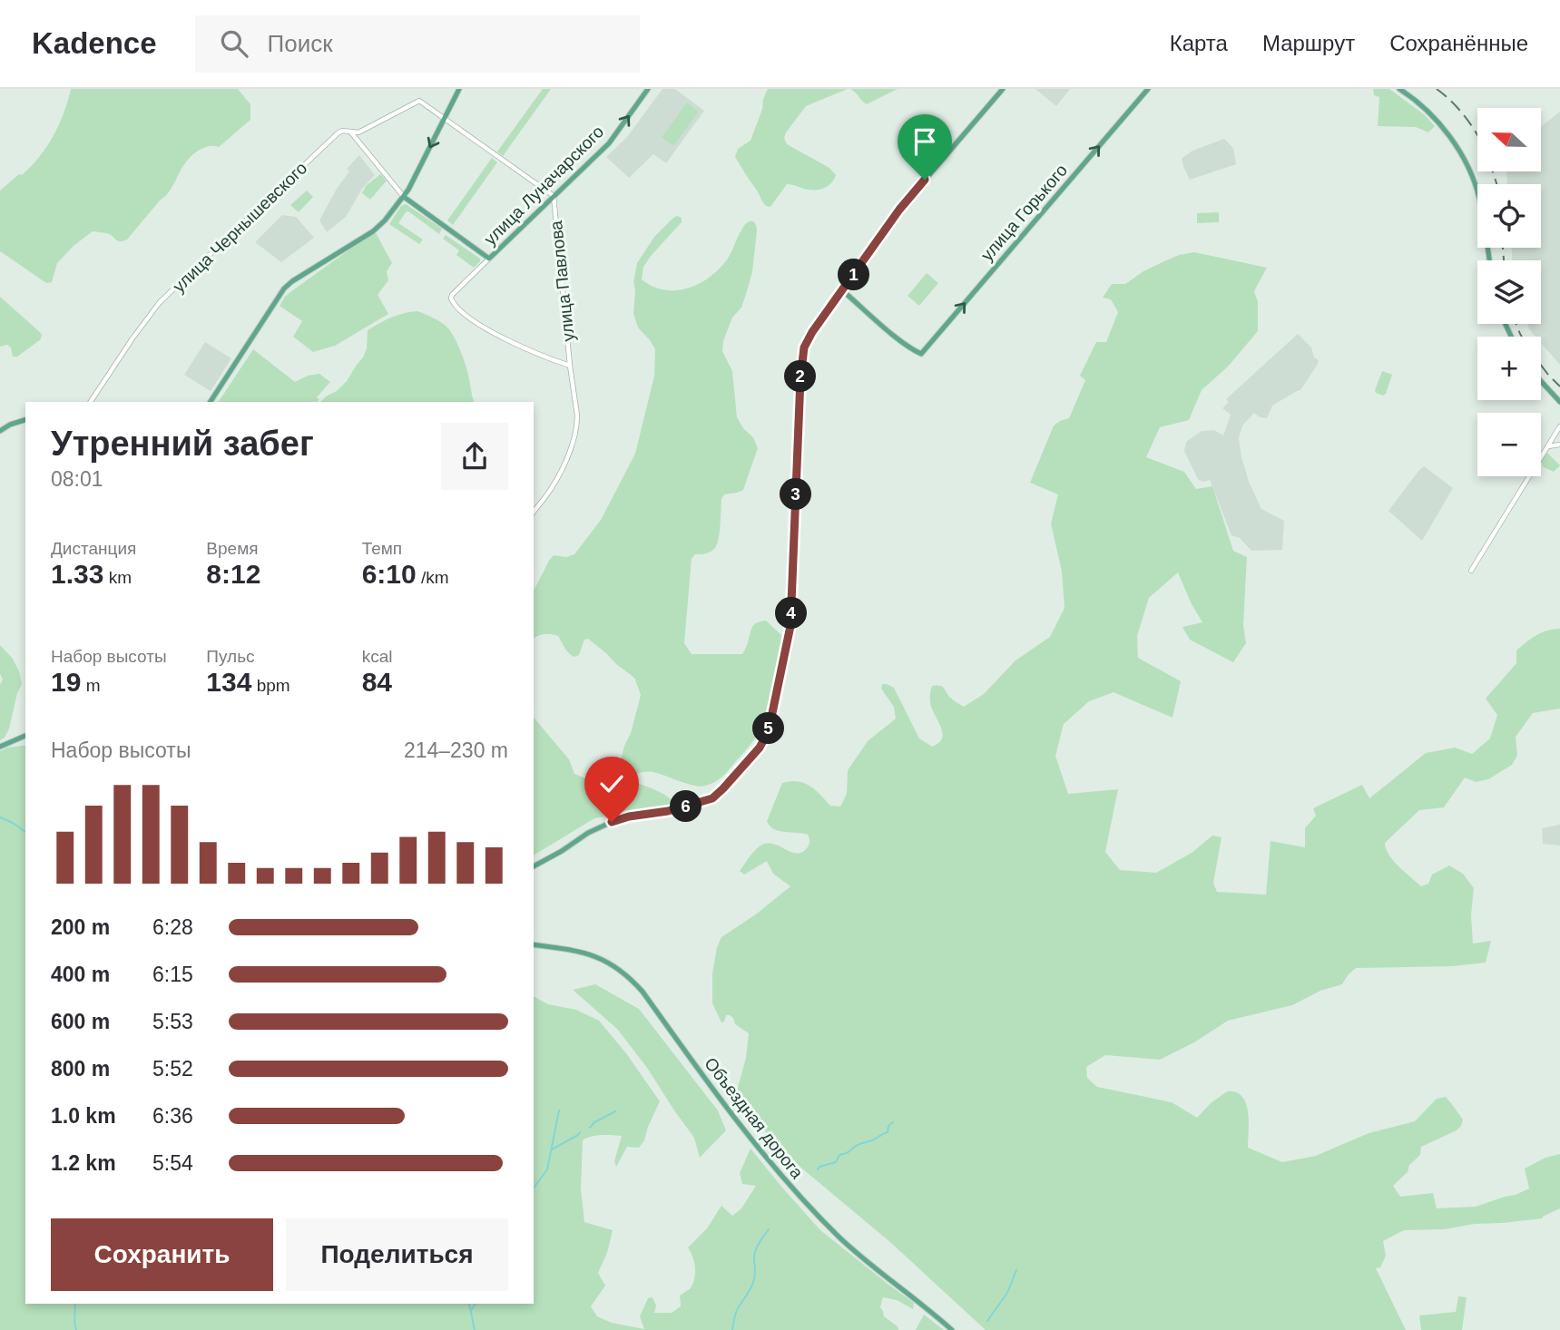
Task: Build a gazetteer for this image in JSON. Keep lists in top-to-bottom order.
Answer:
{
  "streets": {
    "main road": ["улица Луначарского", "улица Горького", "Объездная дорога"],
    "street": ["улица Чернышевского", "улица Павлова"]
  },
  "crossings": [
    ["улица Луначарского", "улица Павлова"]
  ],
  "one_way": ["улица Луначарского", "улица Горького"],
  "north": "left",
  "page": {
    "header": "Kadence",
    "search": "Поиск",
    "nav": ["Карта", "Маршрут", "Сохранённые"],
    "map_buttons": ["+", "−"],
    "pins": [
      "1",
      "2",
      "3",
      "4",
      "5",
      "6"
    ],
    "heading": ["Утренний забег", "08:01"],
    "stats": [
      ["Дистанция", "1.33 km"],
      ["Время", "8:12"],
      ["Темп", "6:10 /km"],
      ["Набор высоты", "19 m"],
      ["Пульс", "134 bpm"],
      ["kcal", "84"]
    ],
    "chart": ["Набор высоты", "214–230 m"],
    "list": [
      {
        "name": "200 m",
        "note": "6:28"
      },
      {
        "name": "400 m",
        "note": "6:15"
      },
      {
        "name": "600 m",
        "note": "5:53"
      },
      {
        "name": "800 m",
        "note": "5:52"
      },
      {
        "name": "1.0 km",
        "note": "6:36"
      },
      {
        "name": "1.2 km",
        "note": "5:54"
      }
    ],
    "buttons": ["Сохранить", "Поделиться"]
  }
}
